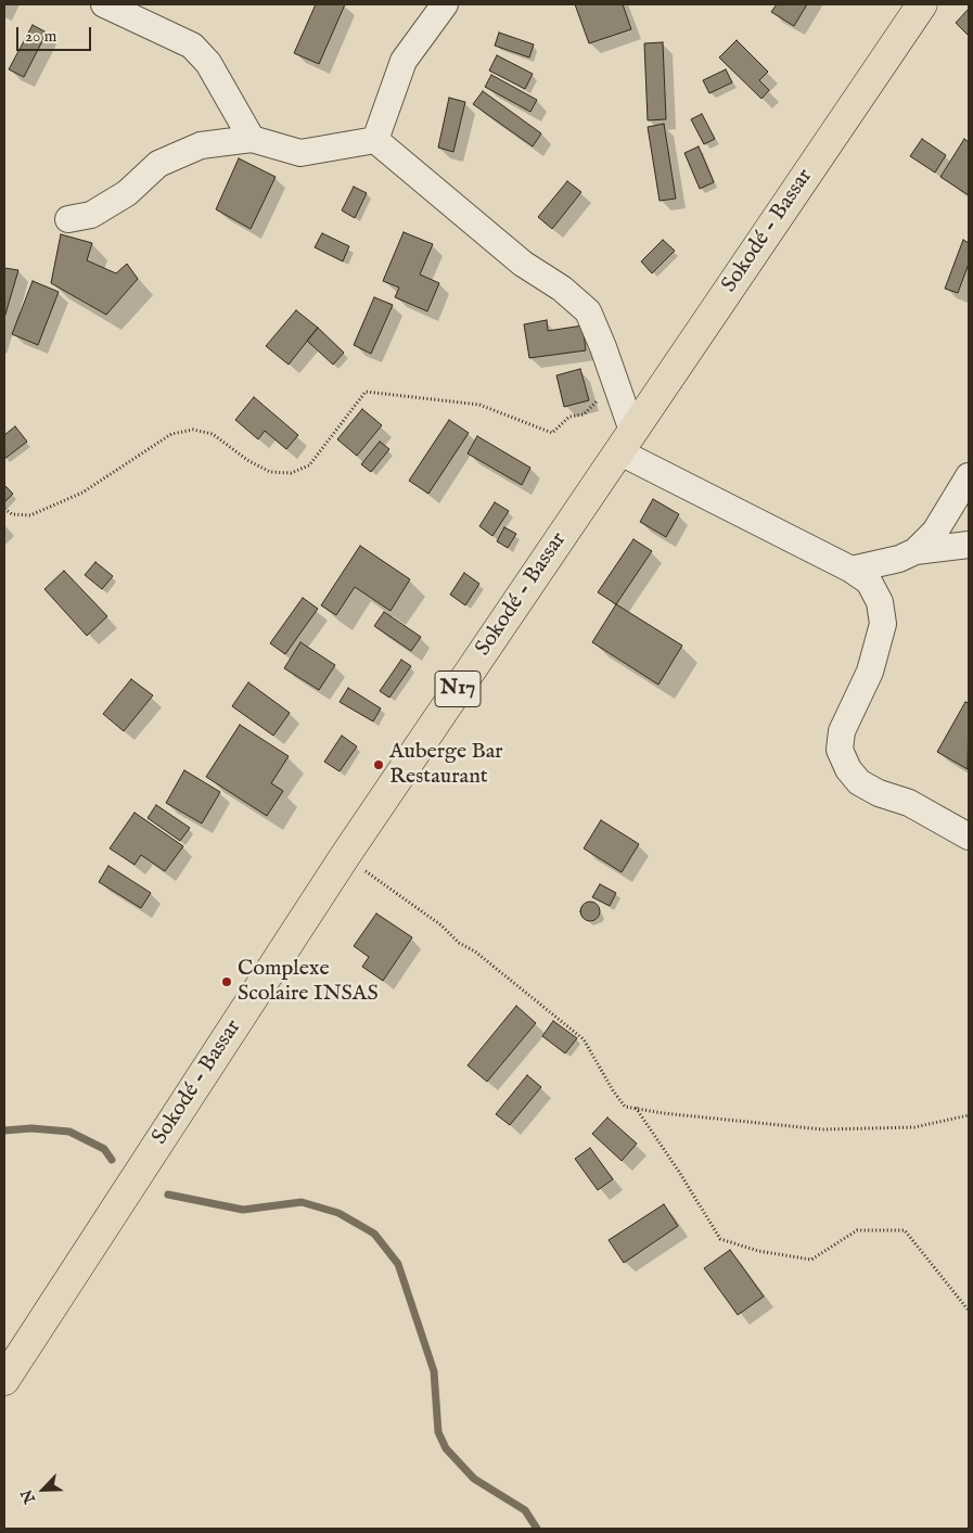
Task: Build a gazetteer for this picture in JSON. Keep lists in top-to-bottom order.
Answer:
{
  "streets": {
    "main road": ["Sokodé - Bassar", "N17"]
  },
  "places": ["Auberge Bar Restaurant", "Complexe Scolaire INSAS"],
  "scale_bar": "20 m",
  "north": "bottom left"
}
